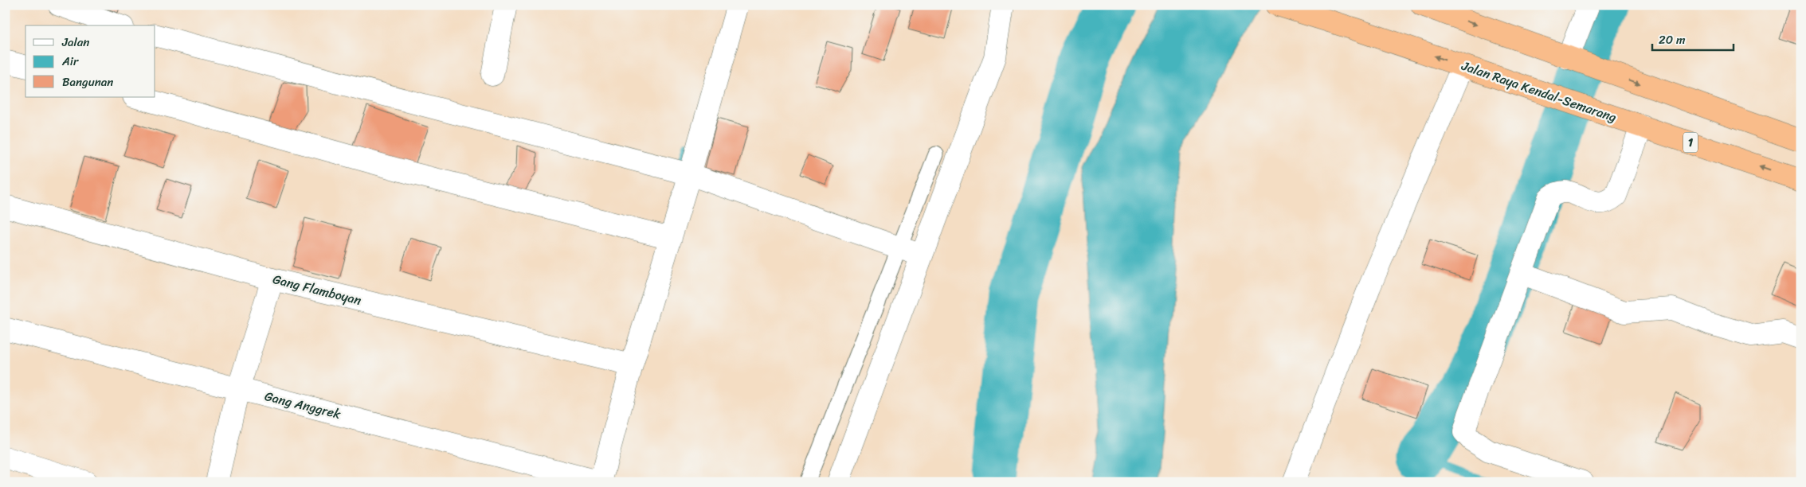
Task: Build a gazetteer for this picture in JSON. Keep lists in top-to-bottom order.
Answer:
{
  "streets": {
    "highway": ["Jalan Raya Kendal-Semarang", "1"],
    "street": ["Gang Flamboyan", "Gang Anggrek"]
  },
  "legend": ["Jalan", "Air", "Bangunan"],
  "scale_bar": "20 m"
}
